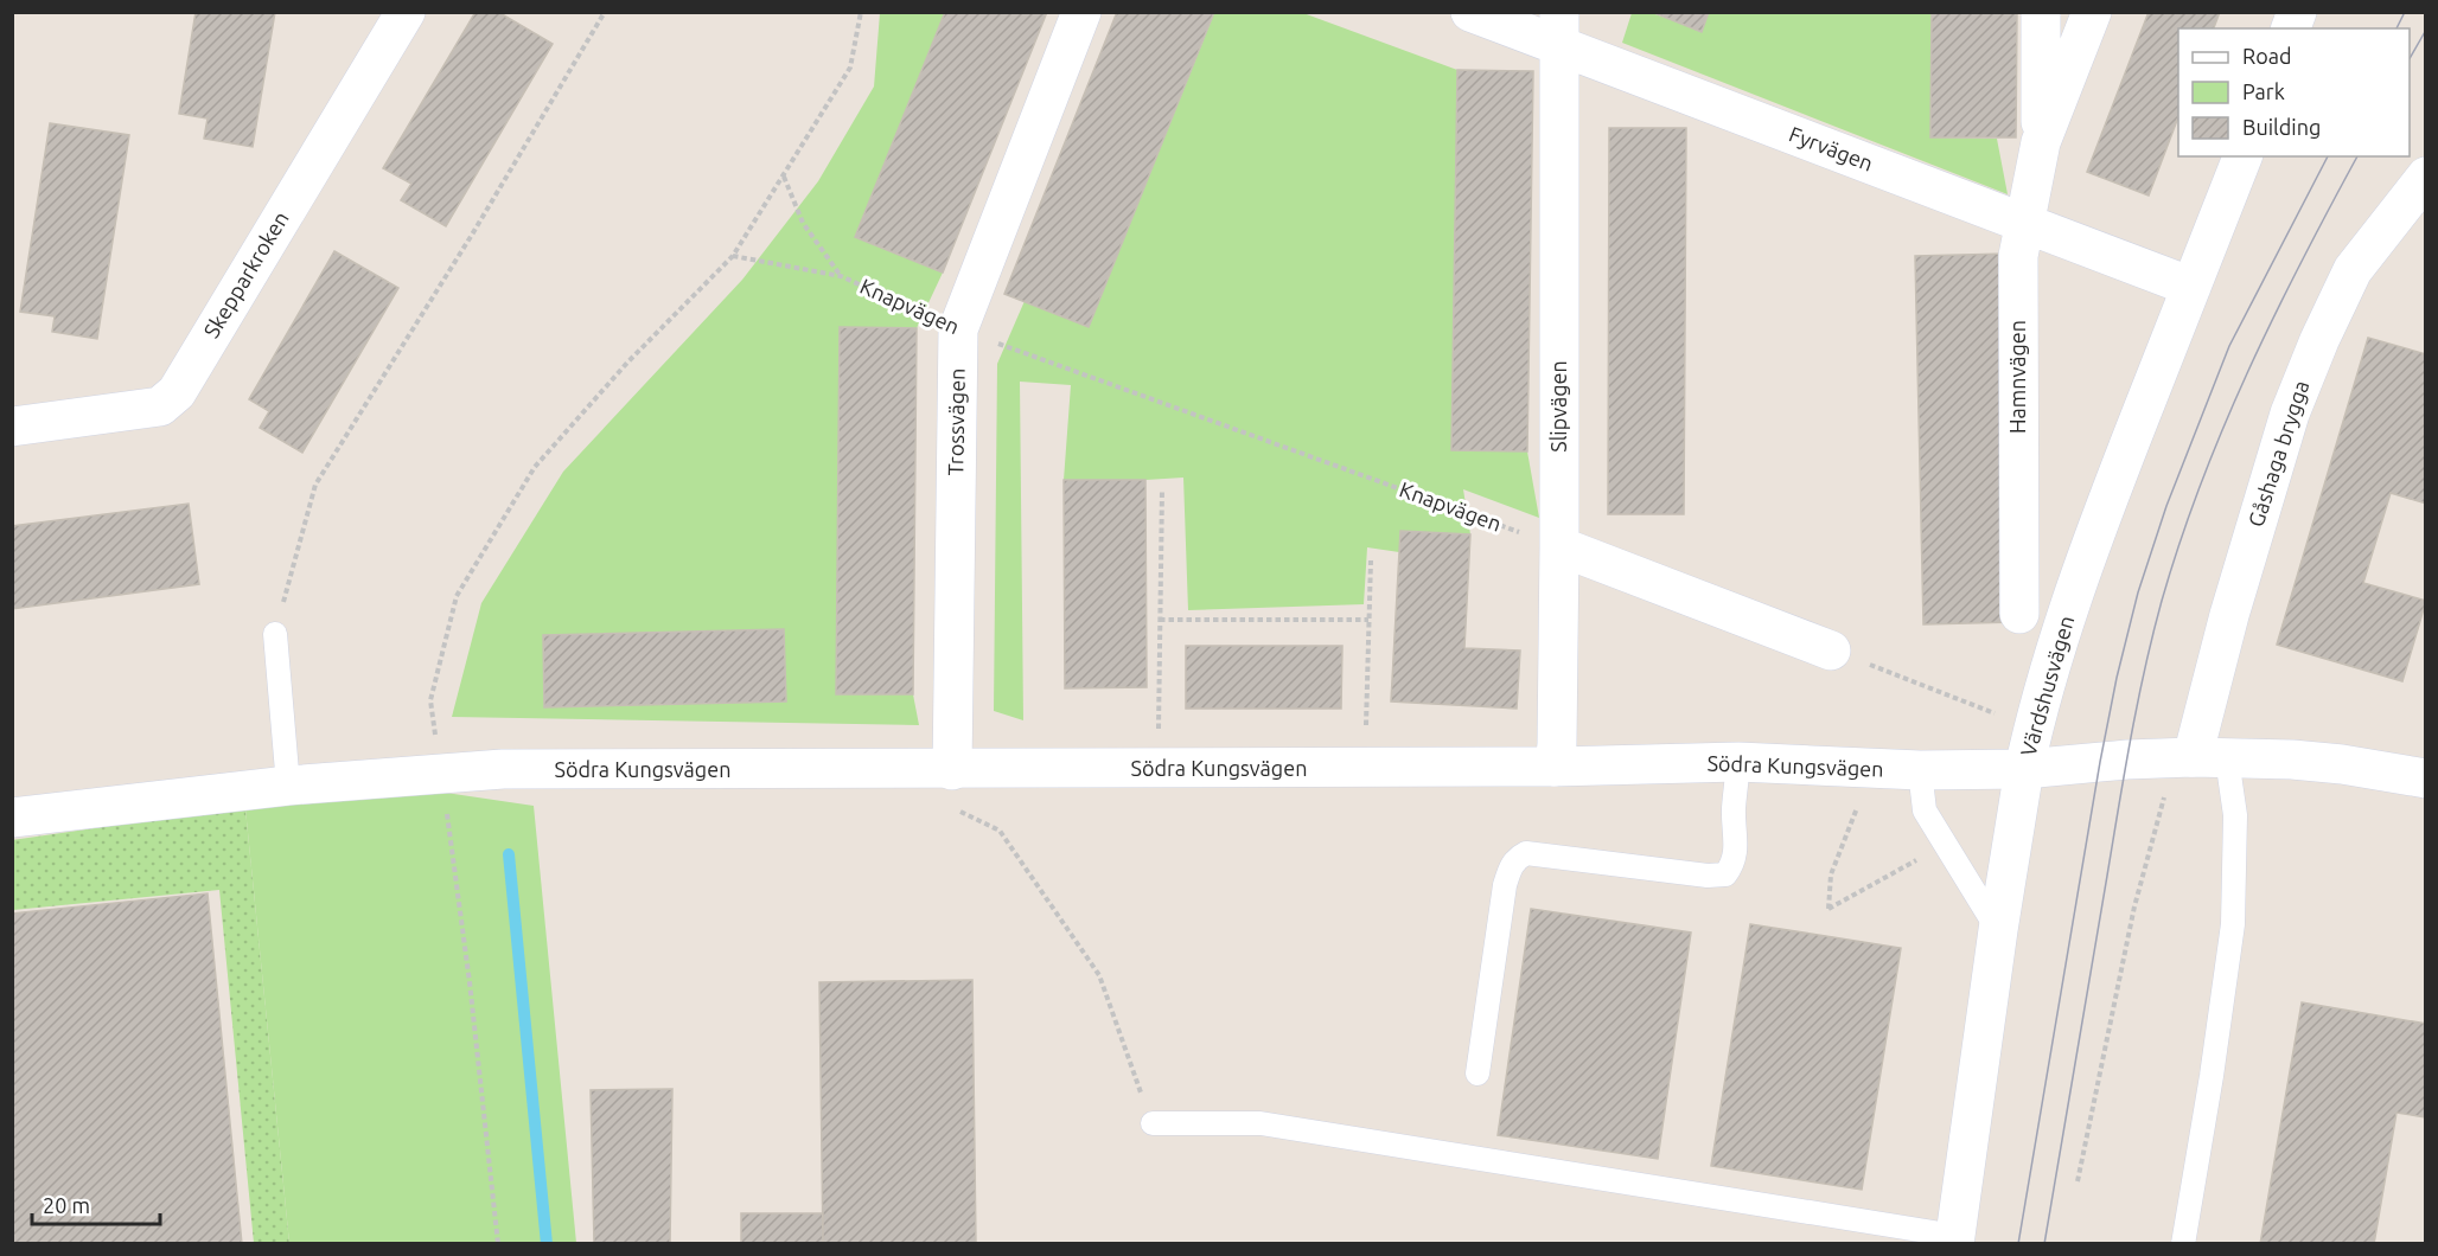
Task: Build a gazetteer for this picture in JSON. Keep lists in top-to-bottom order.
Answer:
{
  "streets": {
    "street": [
      "Fyrvägen",
      "Skepparkroken",
      "Hamnvägen",
      "Slipvägen",
      "Trossvägen",
      "Gåshaga brygga",
      "Värdshusvägen",
      "Södra Kungsvägen"
    ],
    "path": ["Knapvägen"]
  },
  "crossings": [
    ["Fyrvägen", "Hamnvägen"],
    ["Fyrvägen", "Slipvägen"],
    ["Fyrvägen", "Värdshusvägen"],
    ["Knapvägen", "Slipvägen"],
    ["Knapvägen", "Trossvägen"],
    ["Slipvägen", "Södra Kungsvägen"],
    ["Trossvägen", "Södra Kungsvägen"],
    ["Gåshaga brygga", "Södra Kungsvägen"],
    ["Värdshusvägen", "Södra Kungsvägen"]
  ],
  "legend": ["Road", "Park", "Building"],
  "scale_bar": "20 m"
}
